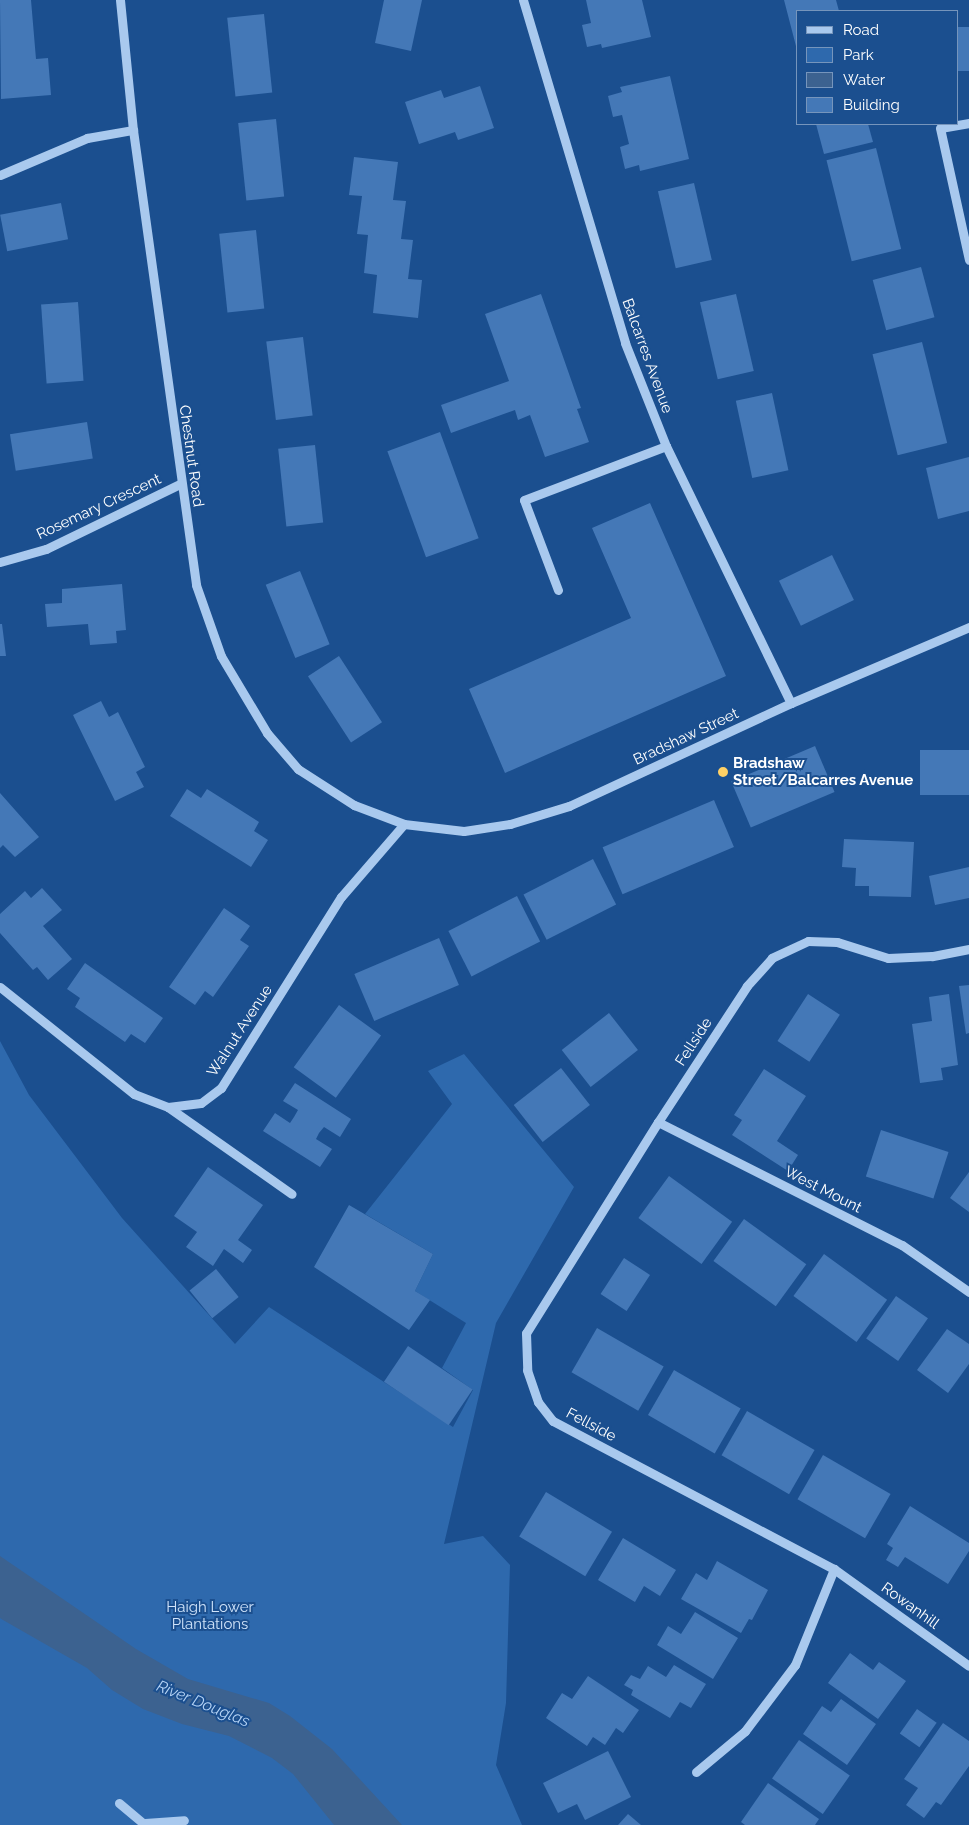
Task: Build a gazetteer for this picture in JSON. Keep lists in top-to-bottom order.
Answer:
{
  "streets": {
    "street": [
      "Balcarres Avenue",
      "Chestnut Road",
      "Rosemary Crescent",
      "Bradshaw Street",
      "Walnut Avenue",
      "Fellside",
      "West Mount",
      "Rowanhill"
    ]
  },
  "crossings": [
    ["Balcarres Avenue", "Bradshaw Street"],
    ["Chestnut Road", "Rosemary Crescent"],
    ["Chestnut Road", "Bradshaw Street"],
    ["Chestnut Road", "Walnut Avenue"],
    ["Bradshaw Street", "Walnut Avenue"],
    ["Fellside", "West Mount"],
    ["Fellside", "Rowanhill"]
  ],
  "water": ["River Douglas"],
  "parks": ["Haigh Lower Plantations"],
  "places": ["Bradshaw Street/Balcarres Avenue"],
  "legend": [
    "Road",
    "Park",
    "Water",
    "Building"
  ]
}
